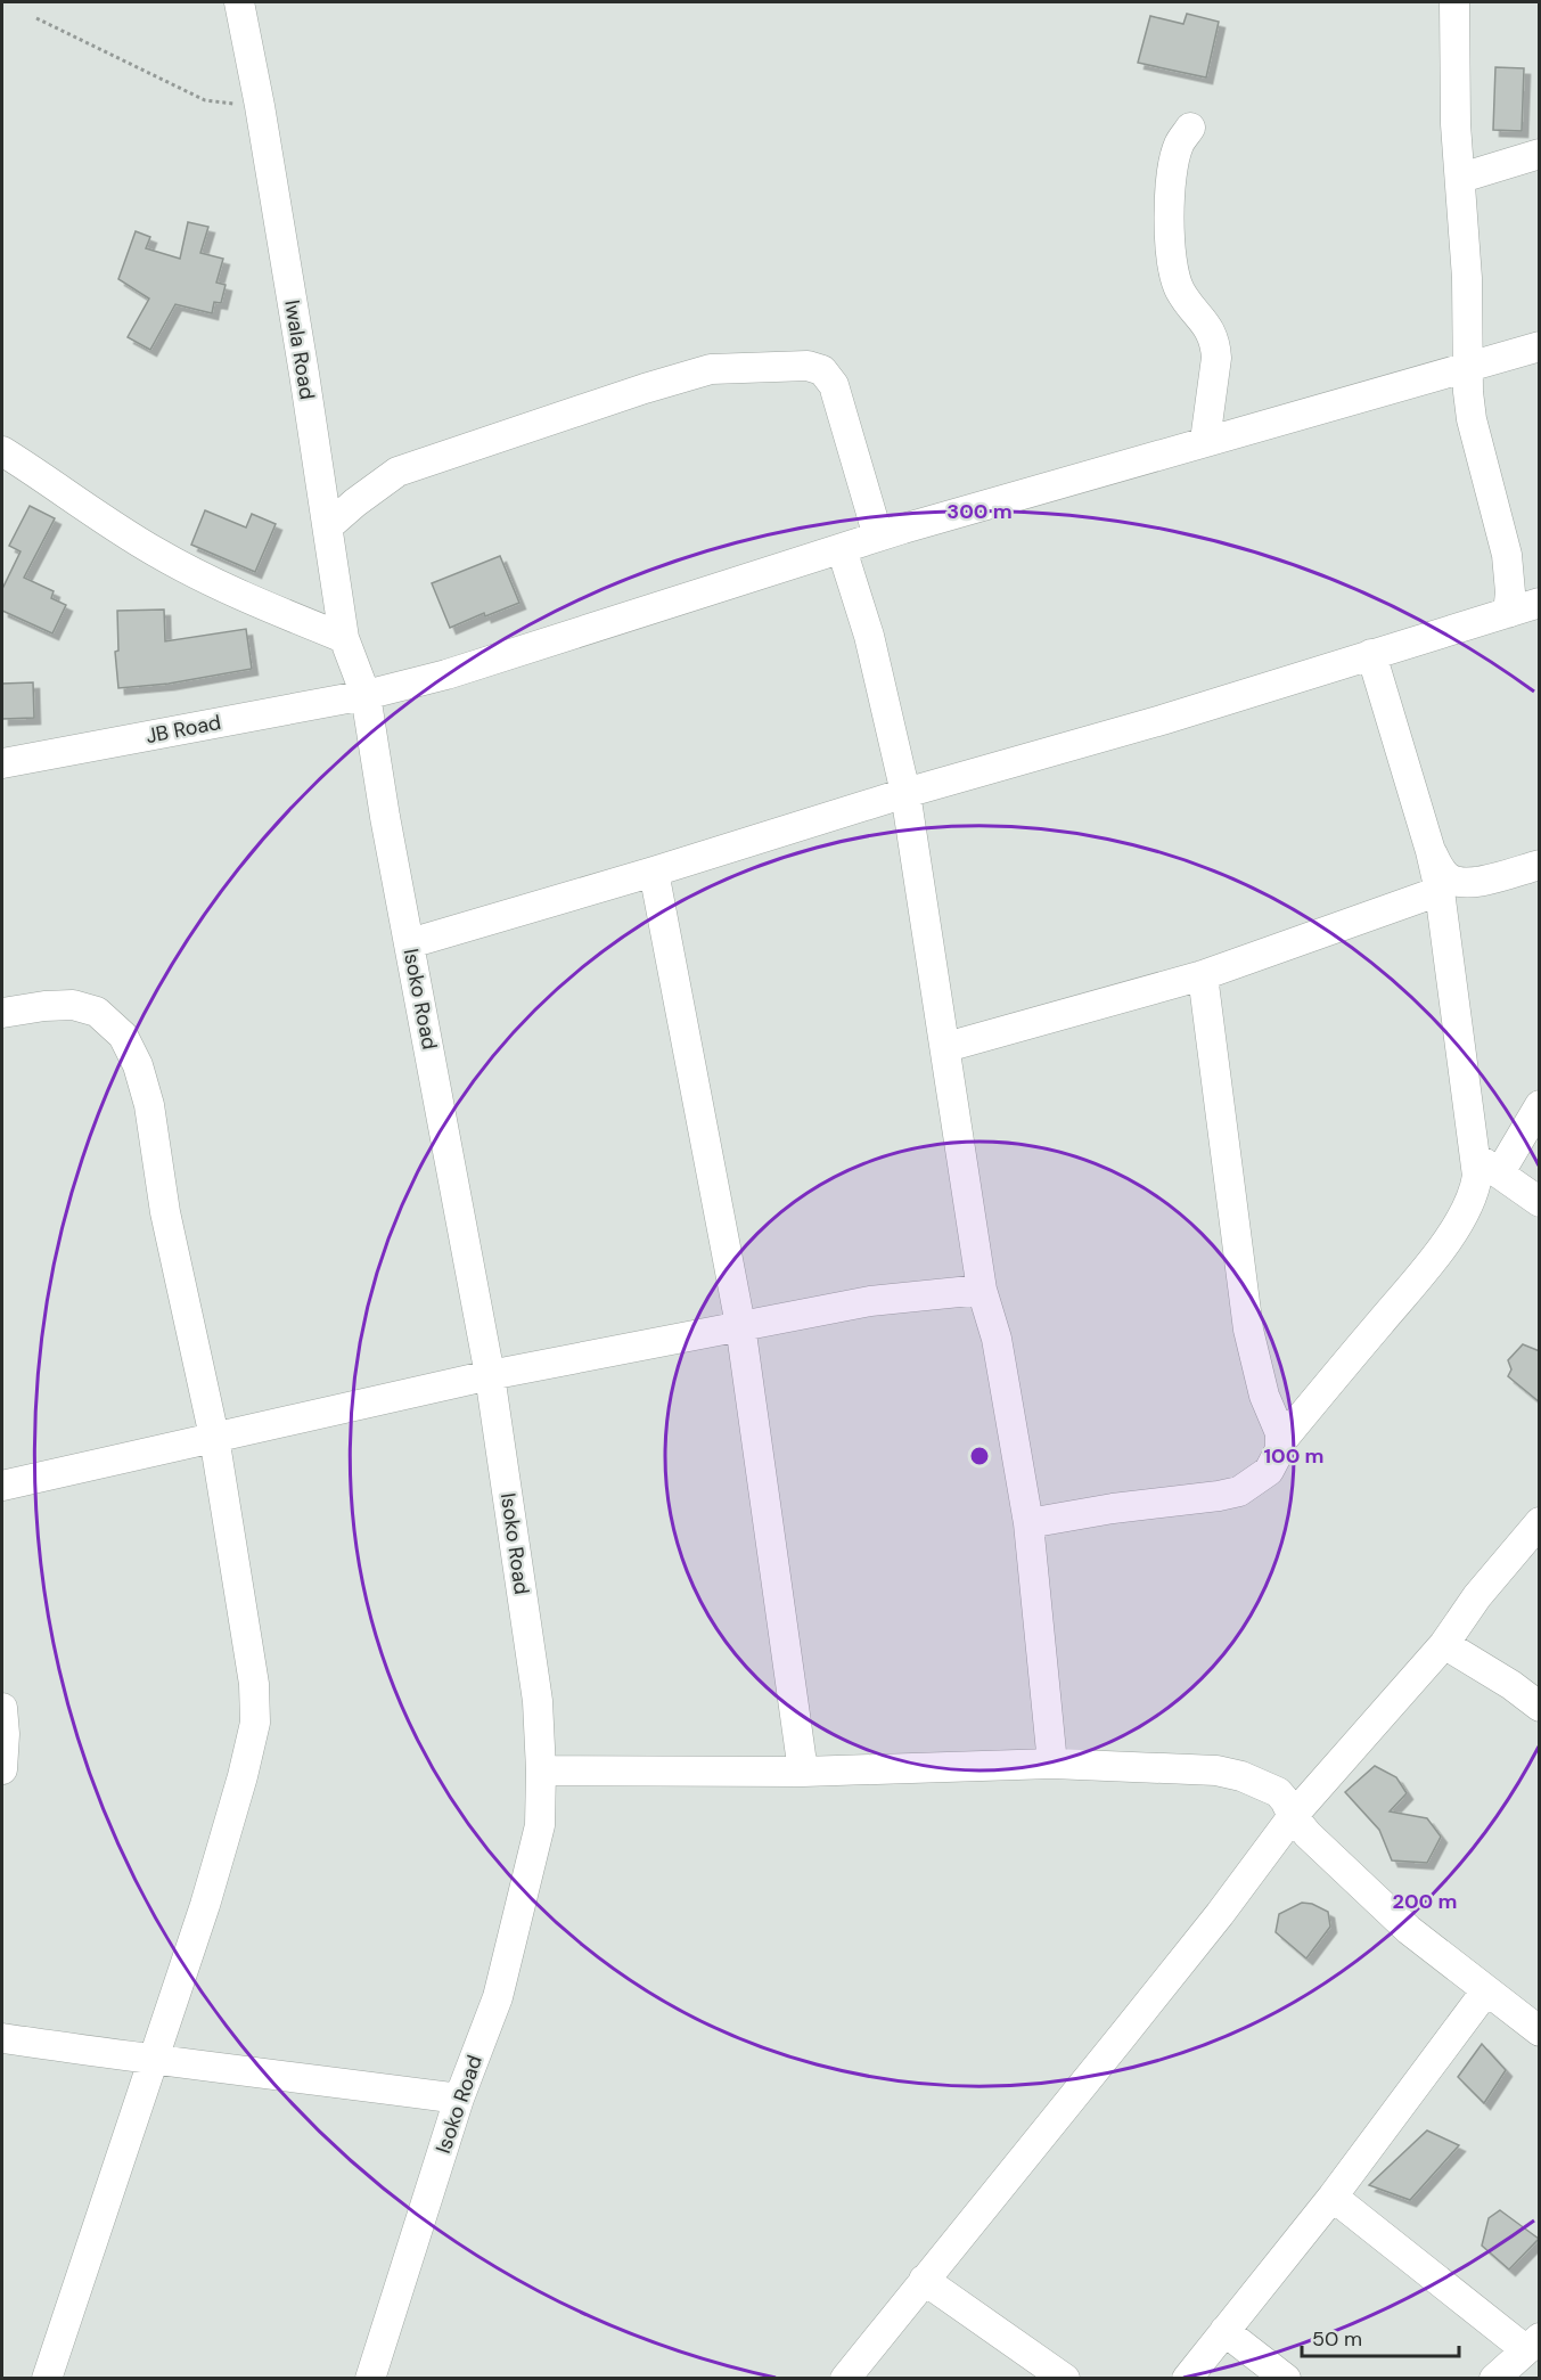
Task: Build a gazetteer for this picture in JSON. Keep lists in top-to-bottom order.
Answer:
{
  "streets": {
    "street": ["Iwala Road", "JB Road", "Isoko Road"]
  },
  "crossings": [
    ["Iwala Road", "JB Road"],
    ["Iwala Road", "Isoko Road"],
    ["JB Road", "Isoko Road"]
  ],
  "scale_bar": "50 m",
  "rings": ["300 m", "100 m", "200 m"]
}
